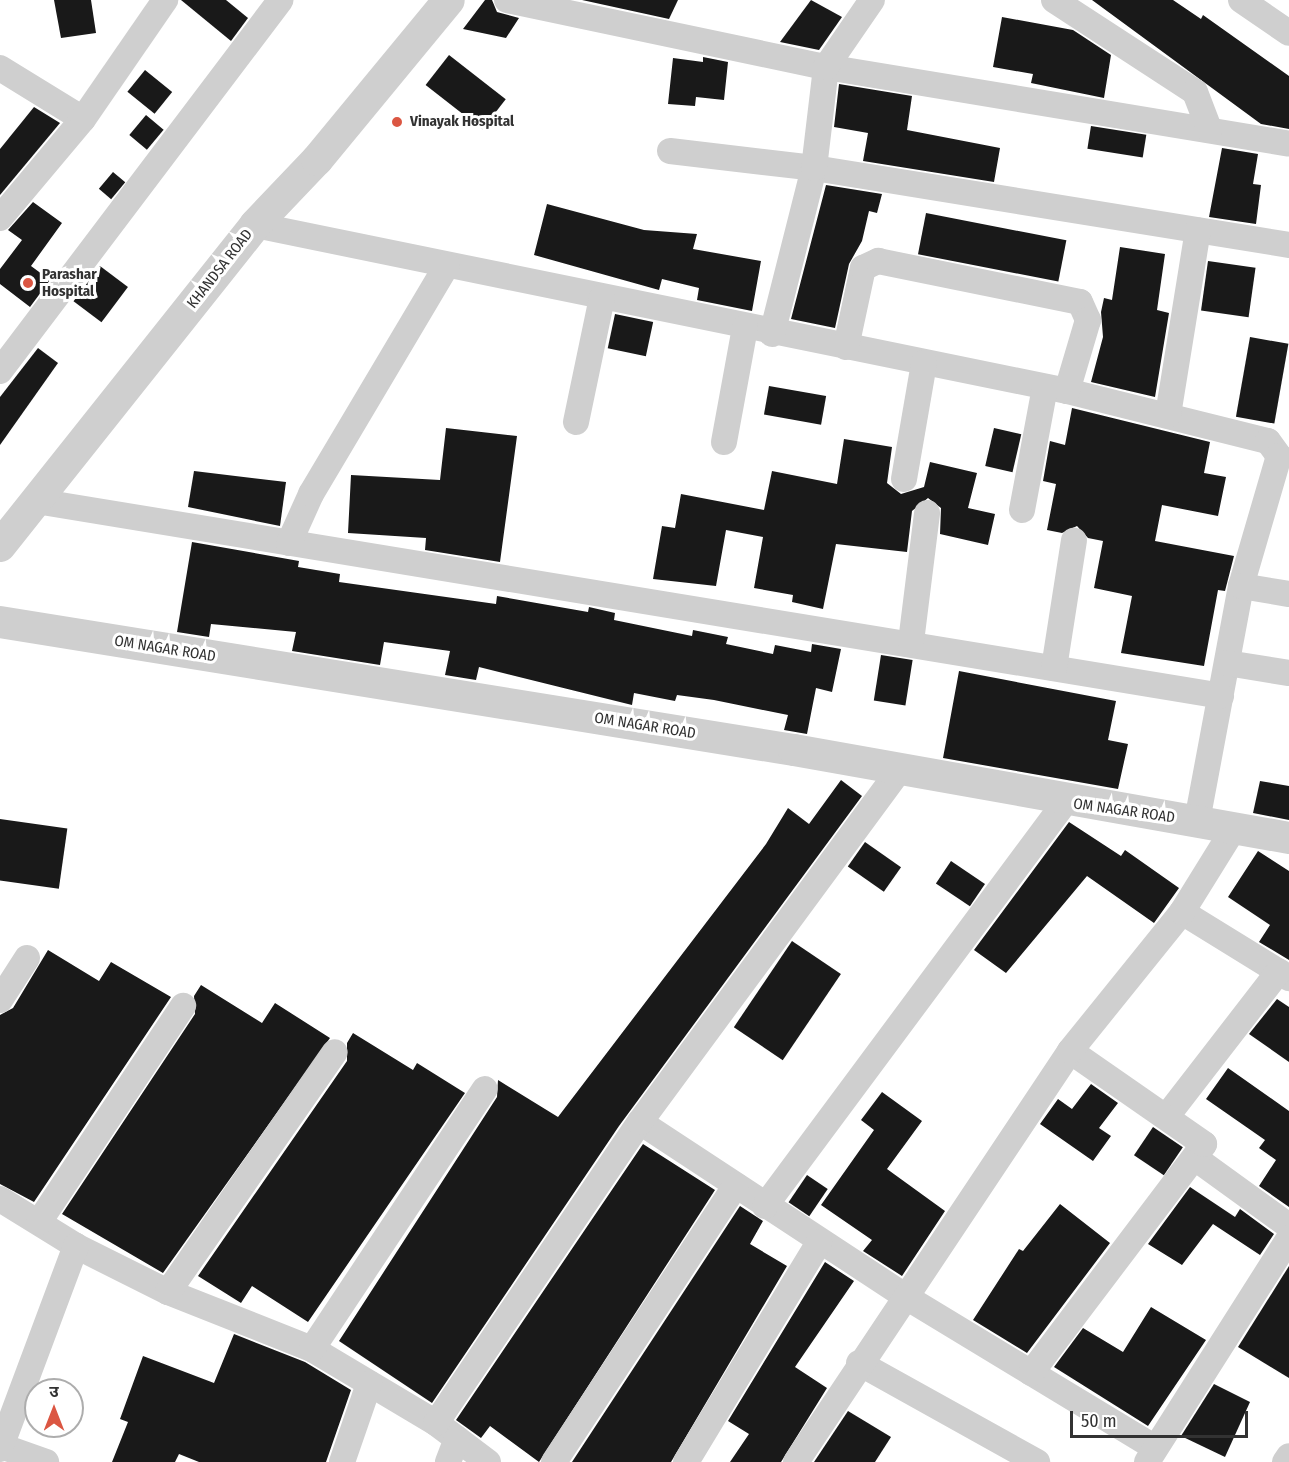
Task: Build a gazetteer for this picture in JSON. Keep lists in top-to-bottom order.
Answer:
{
  "streets": {
    "street": ["KHANDSA ROAD", "OM NAGAR ROAD"]
  },
  "places": ["Vinayak Hospital", "Parashar Hospital"],
  "scale_bar": "50 m",
  "north": "top"
}
